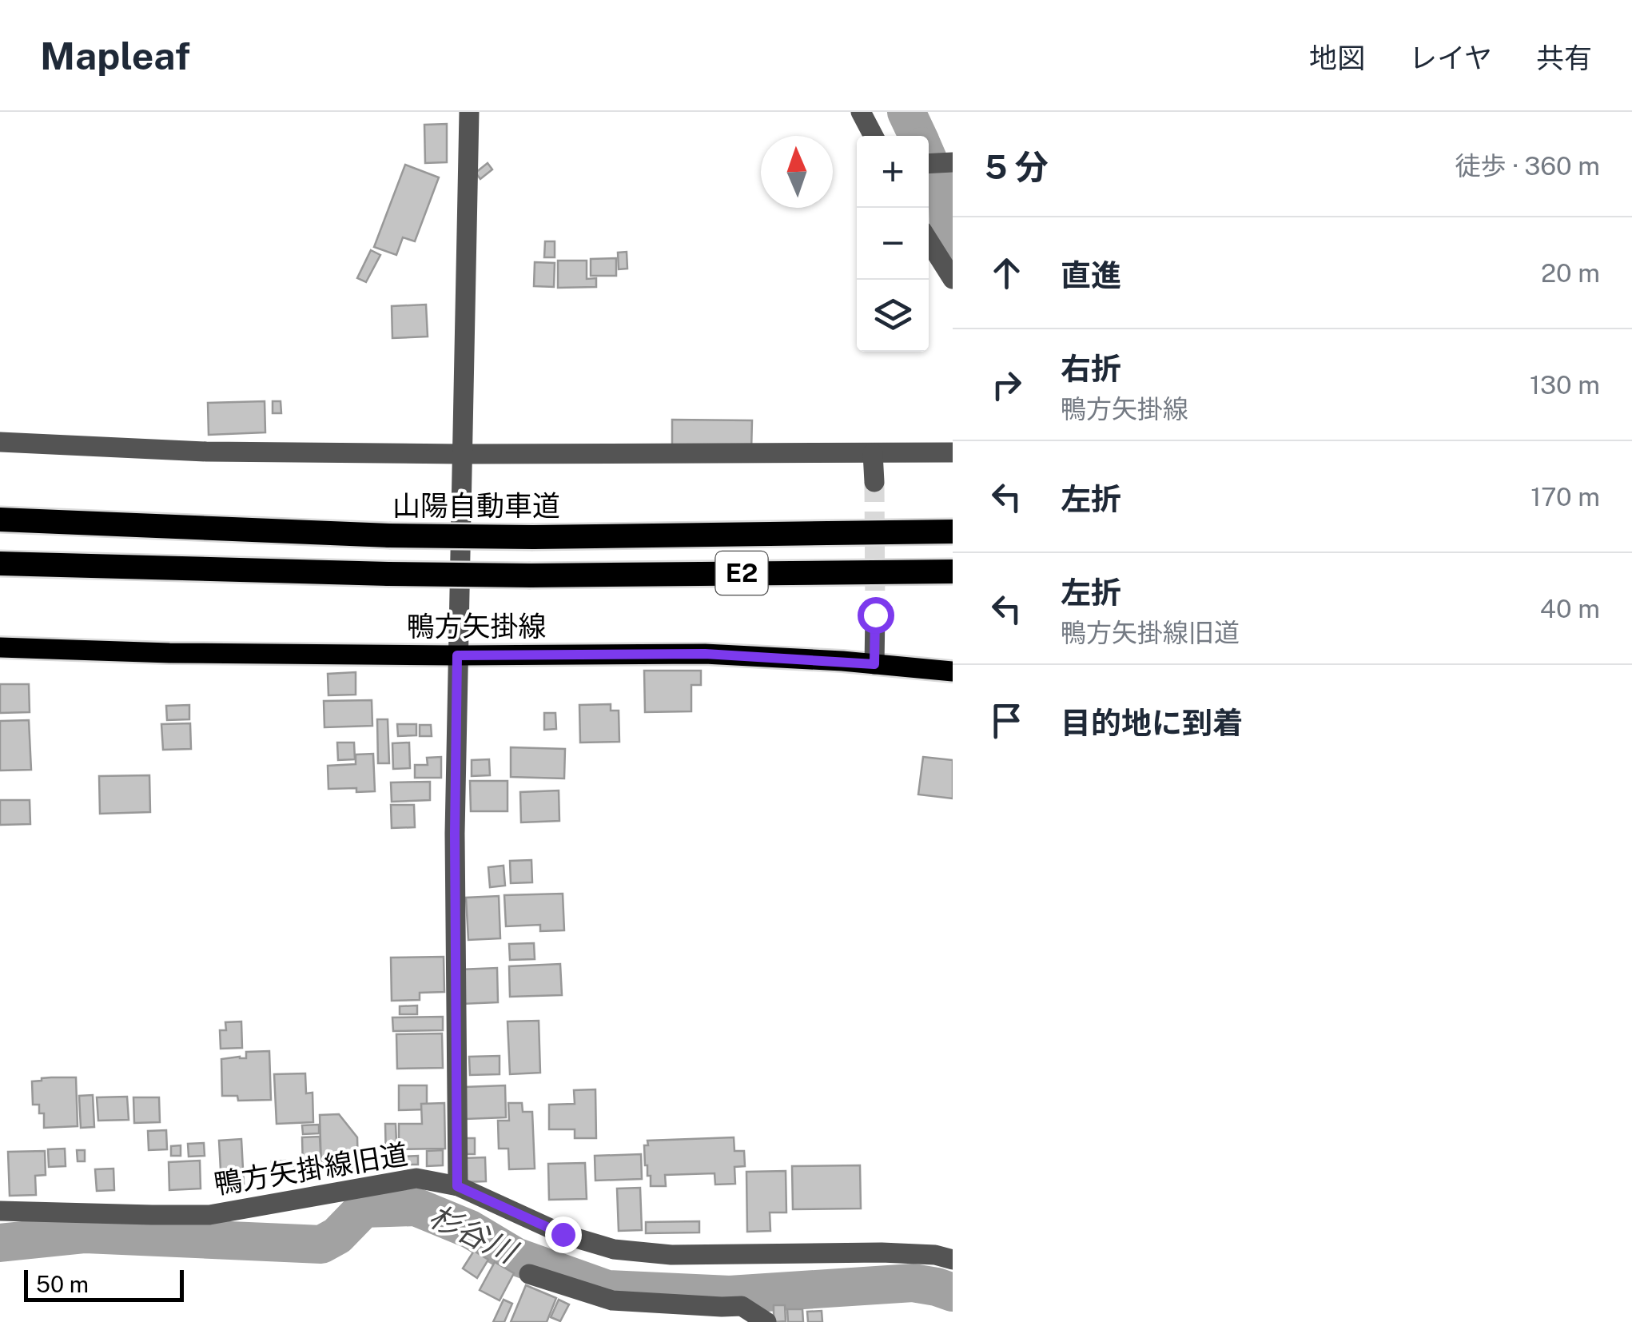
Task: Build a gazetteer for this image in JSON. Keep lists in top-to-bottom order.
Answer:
{
  "streets": {
    "highway": ["山陽自動車道", "E2"],
    "main road": ["鴨方矢掛線"],
    "street": ["鴨方矢掛線旧道"]
  },
  "water": ["杉谷川"],
  "scale_bar": "50 m",
  "north": "top",
  "page": {
    "header": "Mapleaf",
    "nav": ["地図", "レイヤ", "共有"],
    "heading": ["5 分", "徒歩 · 360 m"],
    "map_buttons": ["+", "−"],
    "list": [
      ["直進", "20 m"],
      ["右折", "鴨方矢掛線", "130 m"],
      ["左折", "170 m"],
      ["左折", "鴨方矢掛線旧道", "40 m"],
      "目的地に到着"
    ],
    "scale": "50 m"
  }
}
